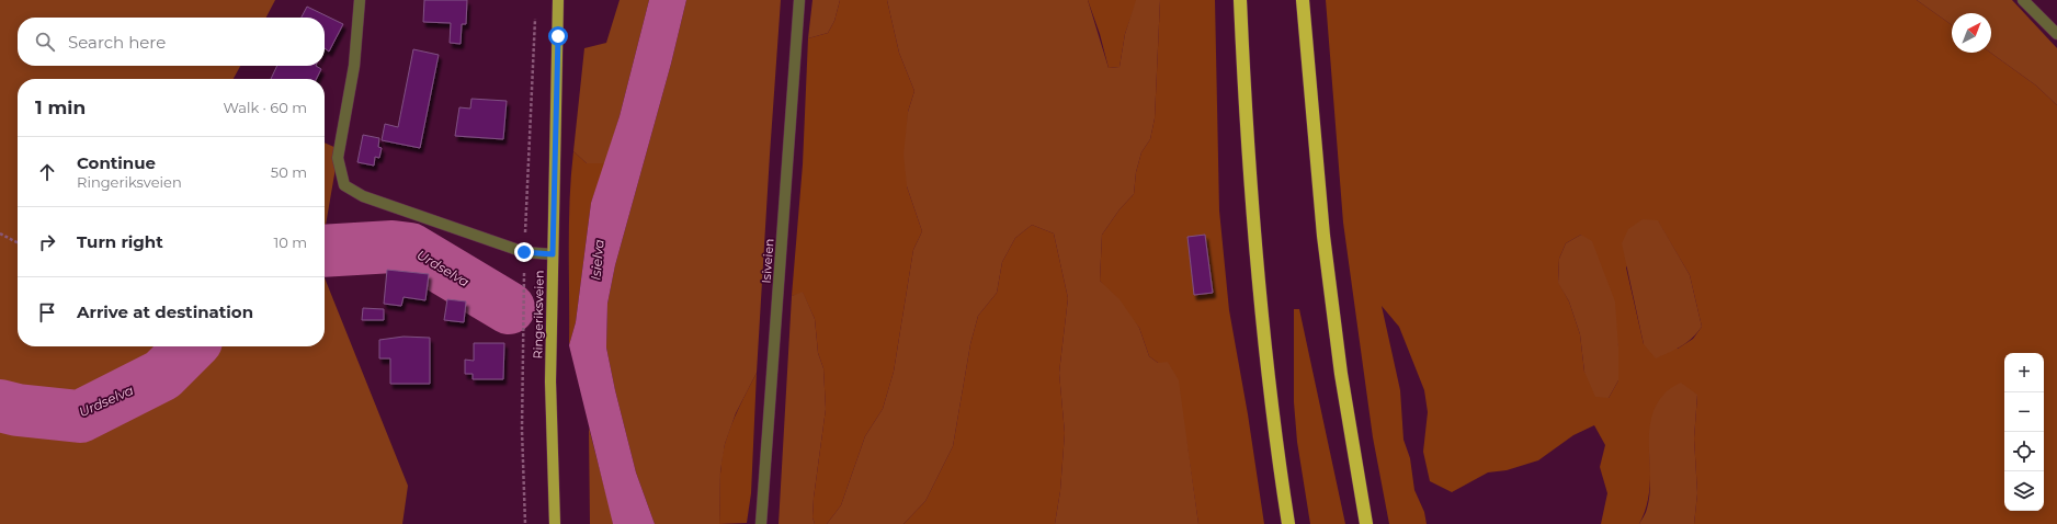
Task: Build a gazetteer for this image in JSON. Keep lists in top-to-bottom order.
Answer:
{
  "streets": {
    "main road": ["Ringeriksveien"],
    "street": ["Isiveien"]
  },
  "water": ["Isielva", "Urdselva"],
  "north": "top right",
  "page": {
    "search": "Search here",
    "heading": ["1 min", "Walk · 60 m"],
    "list": [
      ["Continue", "Ringeriksveien", "50 m"],
      ["Turn right", "10 m"],
      "Arrive at destination"
    ],
    "map_buttons": ["+", "−"]
  }
}
